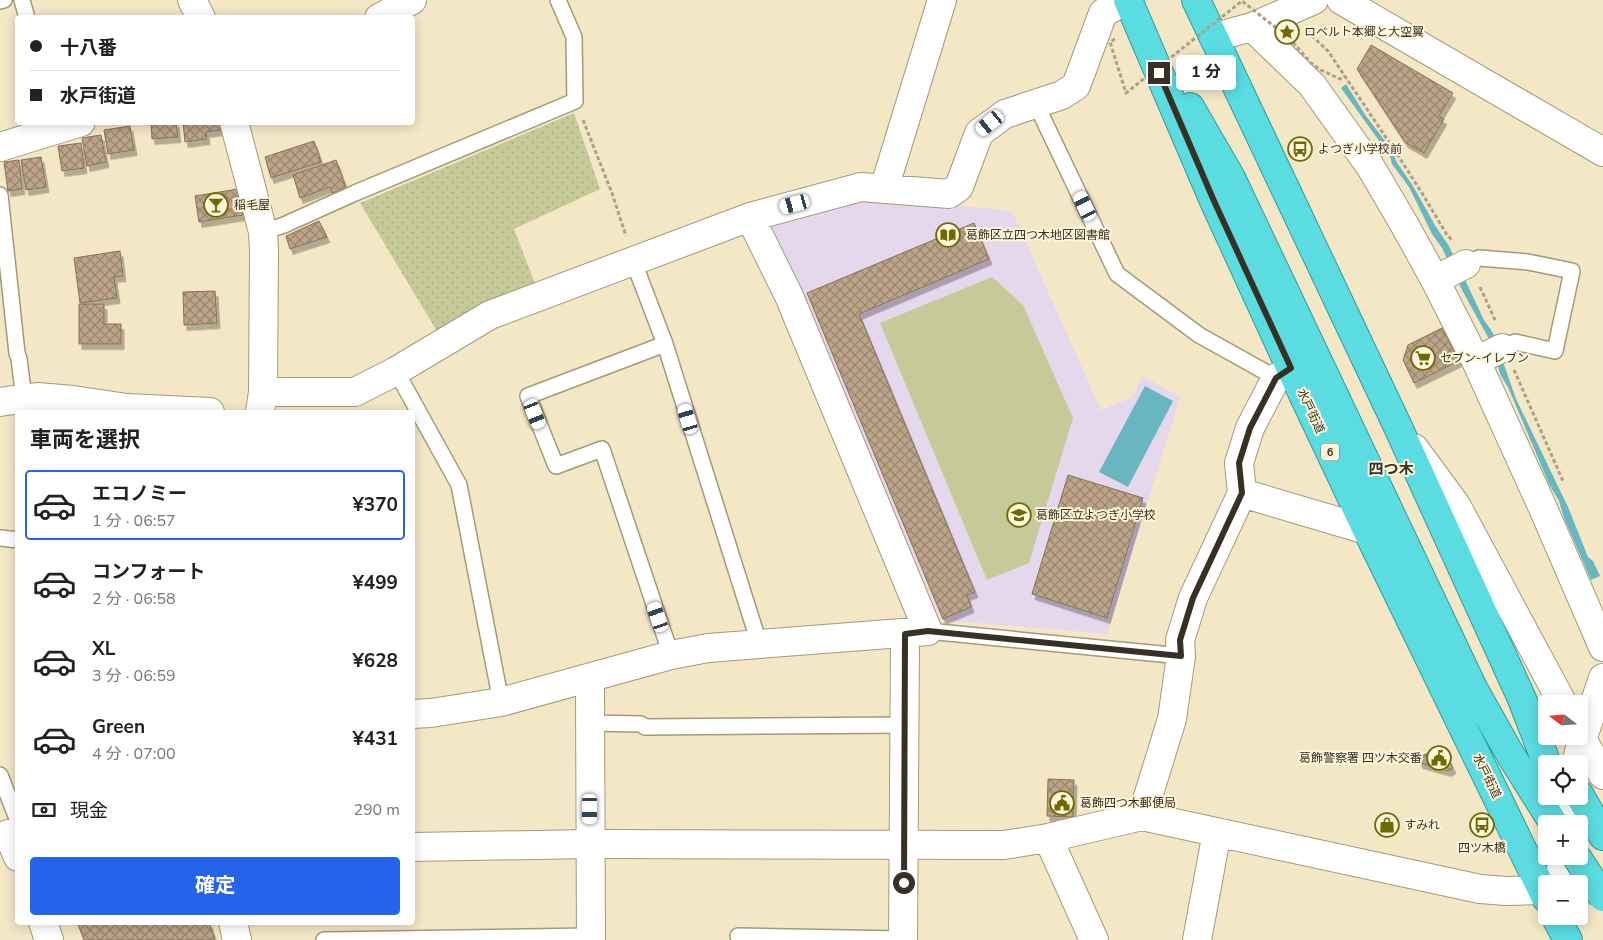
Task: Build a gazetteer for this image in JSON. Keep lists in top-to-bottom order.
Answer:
{
  "streets": {
    "highway": ["水戸街道", "6"]
  },
  "crossings": [
    ["水戸街道", "6"]
  ],
  "districts": ["四つ木"],
  "places": {
    "place": ["ロベルト本郷と大空翼"],
    "bus stop": ["よつぎ小学校前", "四ツ木橋"],
    "bar": ["稲毛屋"],
    "library": ["葛飾区立四つ木地区図書館"],
    "supermarket": ["セブン-イレブン"],
    "school or university": ["葛飾区立よつぎ小学校"],
    "public building": ["葛飾警察署 四ツ木交番", "葛飾四つ木郵便局"],
    "shop": ["すみれ"]
  },
  "north": "left",
  "page": {
    "banner": ["十八番", "水戸街道"],
    "bubble": "1 分",
    "heading": "車両を選択",
    "list": [
      {
        "name": "エコノミー",
        "note": "1 分 · 06:57",
        "value": "¥370"
      },
      {
        "name": "コンフォート",
        "note": "2 分 · 06:58",
        "value": "¥499"
      },
      {
        "name": "XL",
        "note": "3 分 · 06:59",
        "value": "¥628"
      },
      {
        "name": "Green",
        "note": "4 分 · 07:00",
        "value": "¥431"
      }
    ],
    "map_buttons": ["+", "−"],
    "pay": ["現金", "290 m"],
    "buttons": "確定"
  }
}
